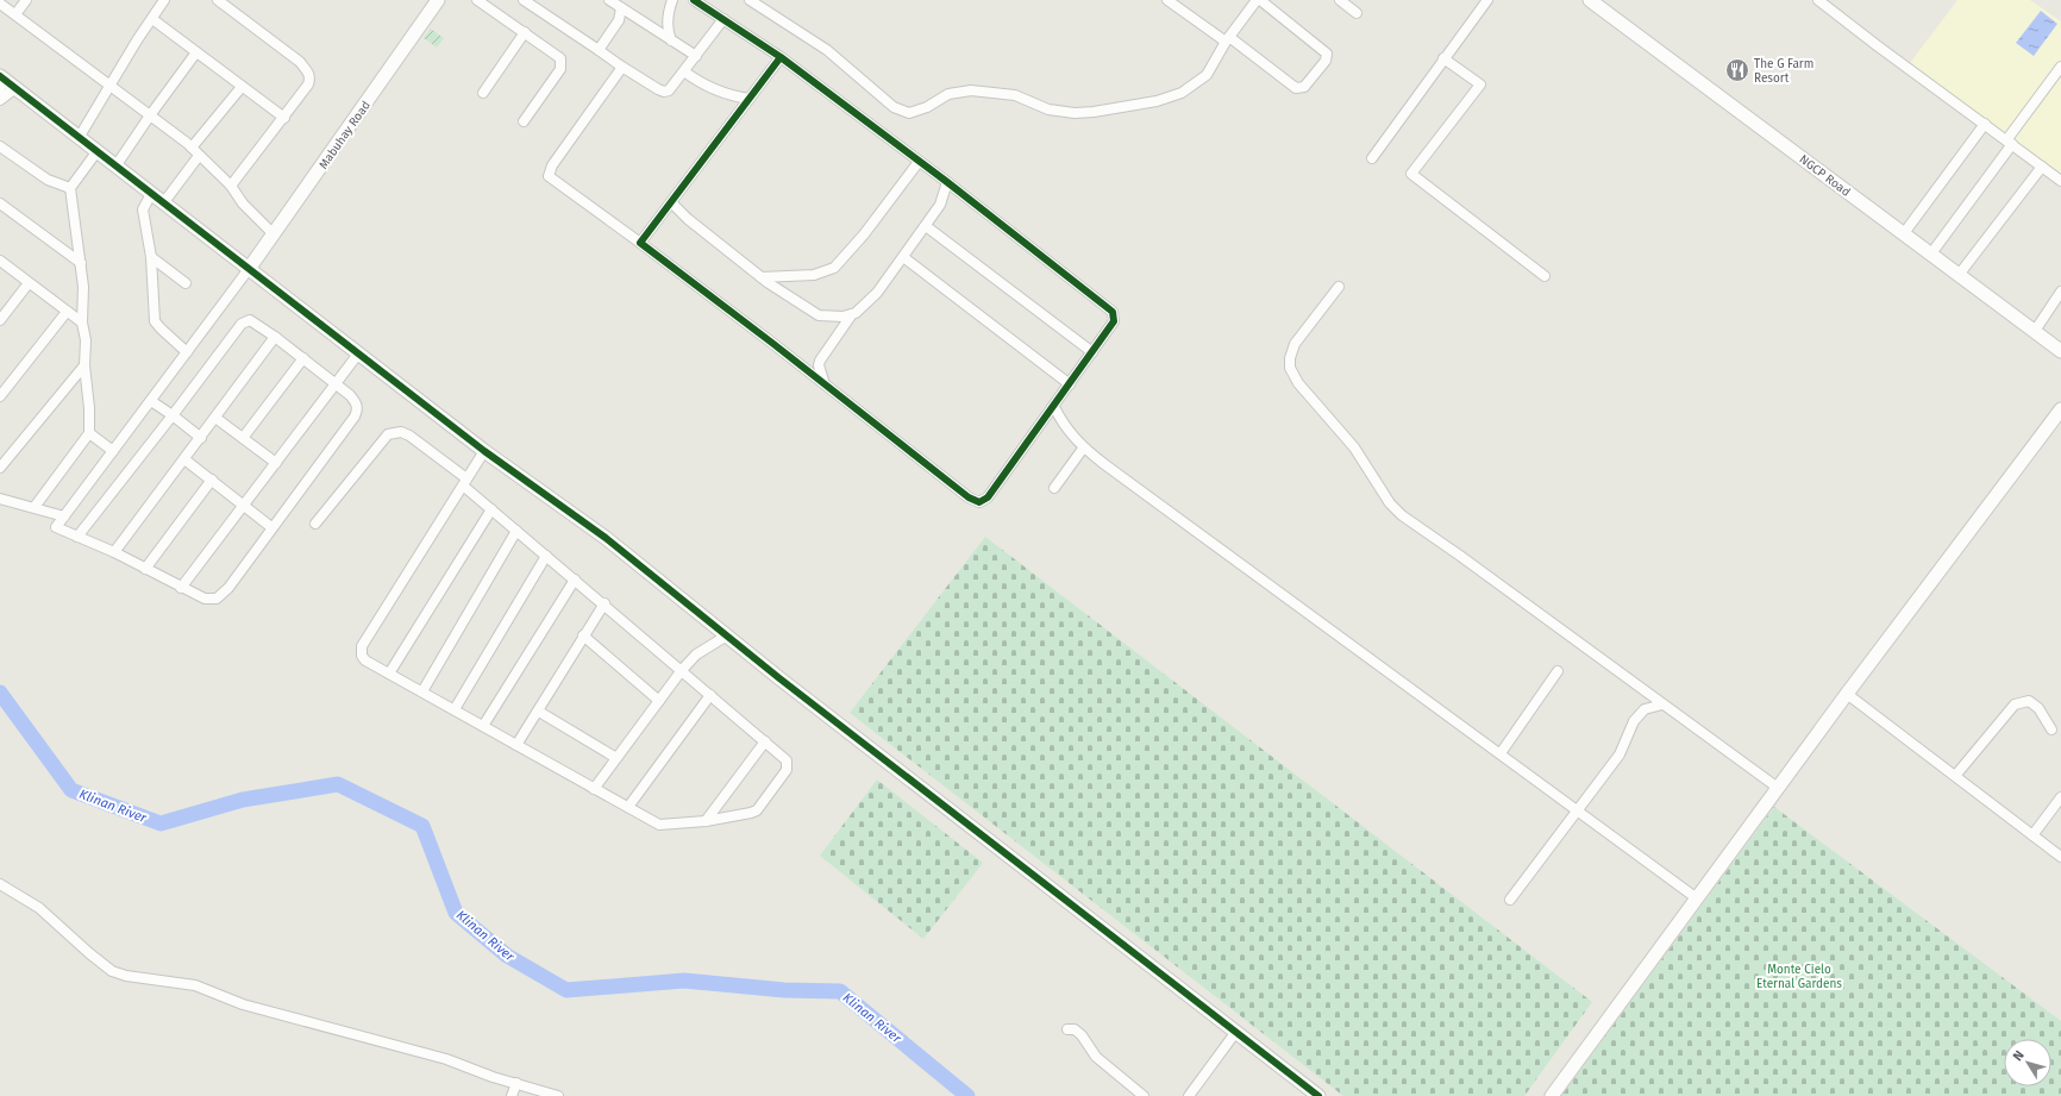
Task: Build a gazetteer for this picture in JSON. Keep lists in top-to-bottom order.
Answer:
{
  "streets": {
    "street": ["Mabuhay Road", "NGCP Road"]
  },
  "water": ["Klinan River"],
  "parks": ["Monte Cielo Eternal Gardens"],
  "places": {
    "restaurant": ["The G Farm Resort"]
  },
  "north": "top left"
}
